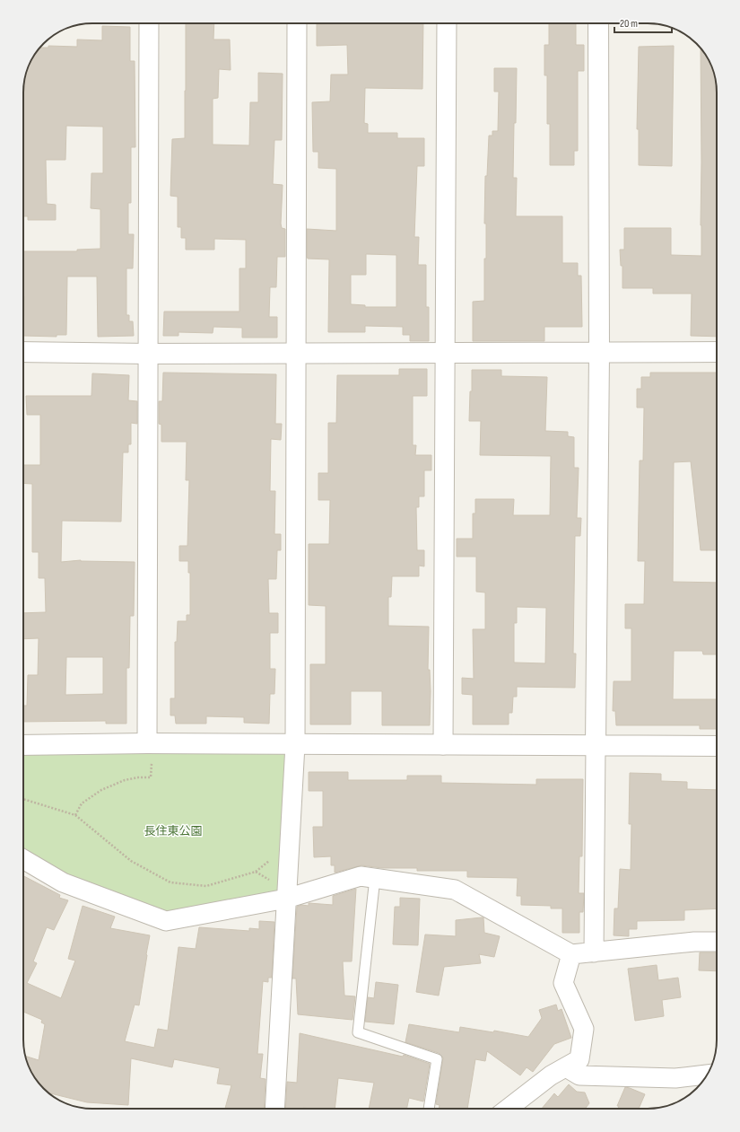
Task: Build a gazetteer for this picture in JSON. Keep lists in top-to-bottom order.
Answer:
{
  "parks": ["長住東公園"],
  "scale_bar": "20 m"
}
